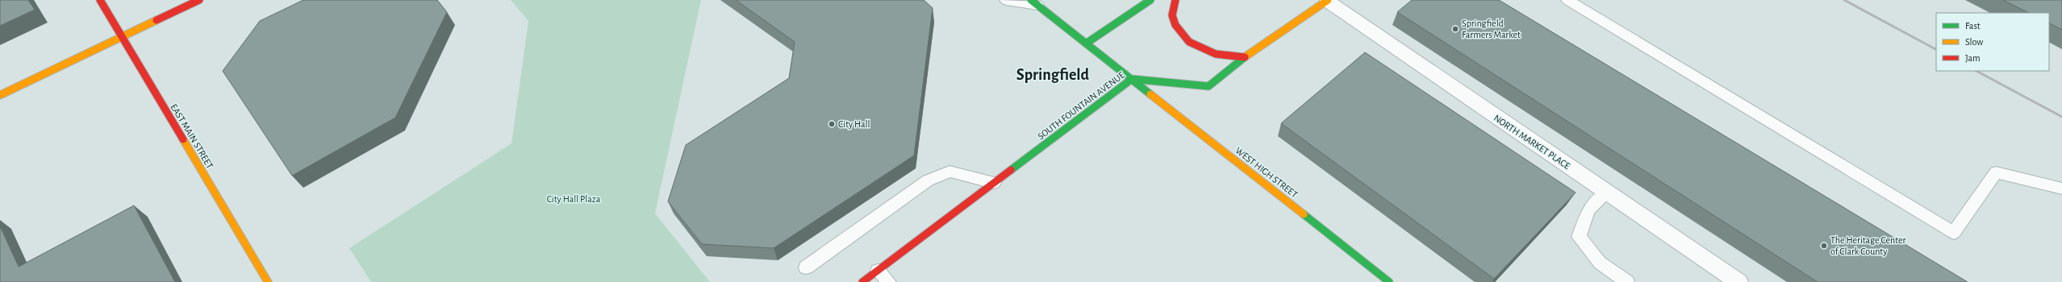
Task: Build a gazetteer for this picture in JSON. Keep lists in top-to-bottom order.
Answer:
{
  "streets": {
    "street": [
      "SOUTH FOUNTAIN AVENUE",
      "EAST MAIN STREET",
      "NORTH MARKET PLACE",
      "WEST HIGH STREET"
    ]
  },
  "crossings": [
    ["SOUTH FOUNTAIN AVENUE", "NORTH MARKET PLACE"],
    ["SOUTH FOUNTAIN AVENUE", "WEST HIGH STREET"]
  ],
  "districts": ["Springfield"],
  "parks": ["City Hall Plaza"],
  "places": ["Springfield Farmers Market", "City Hall", "The Heritage Center of Clark County"],
  "legend": ["Fast", "Slow", "Jam"]
}
